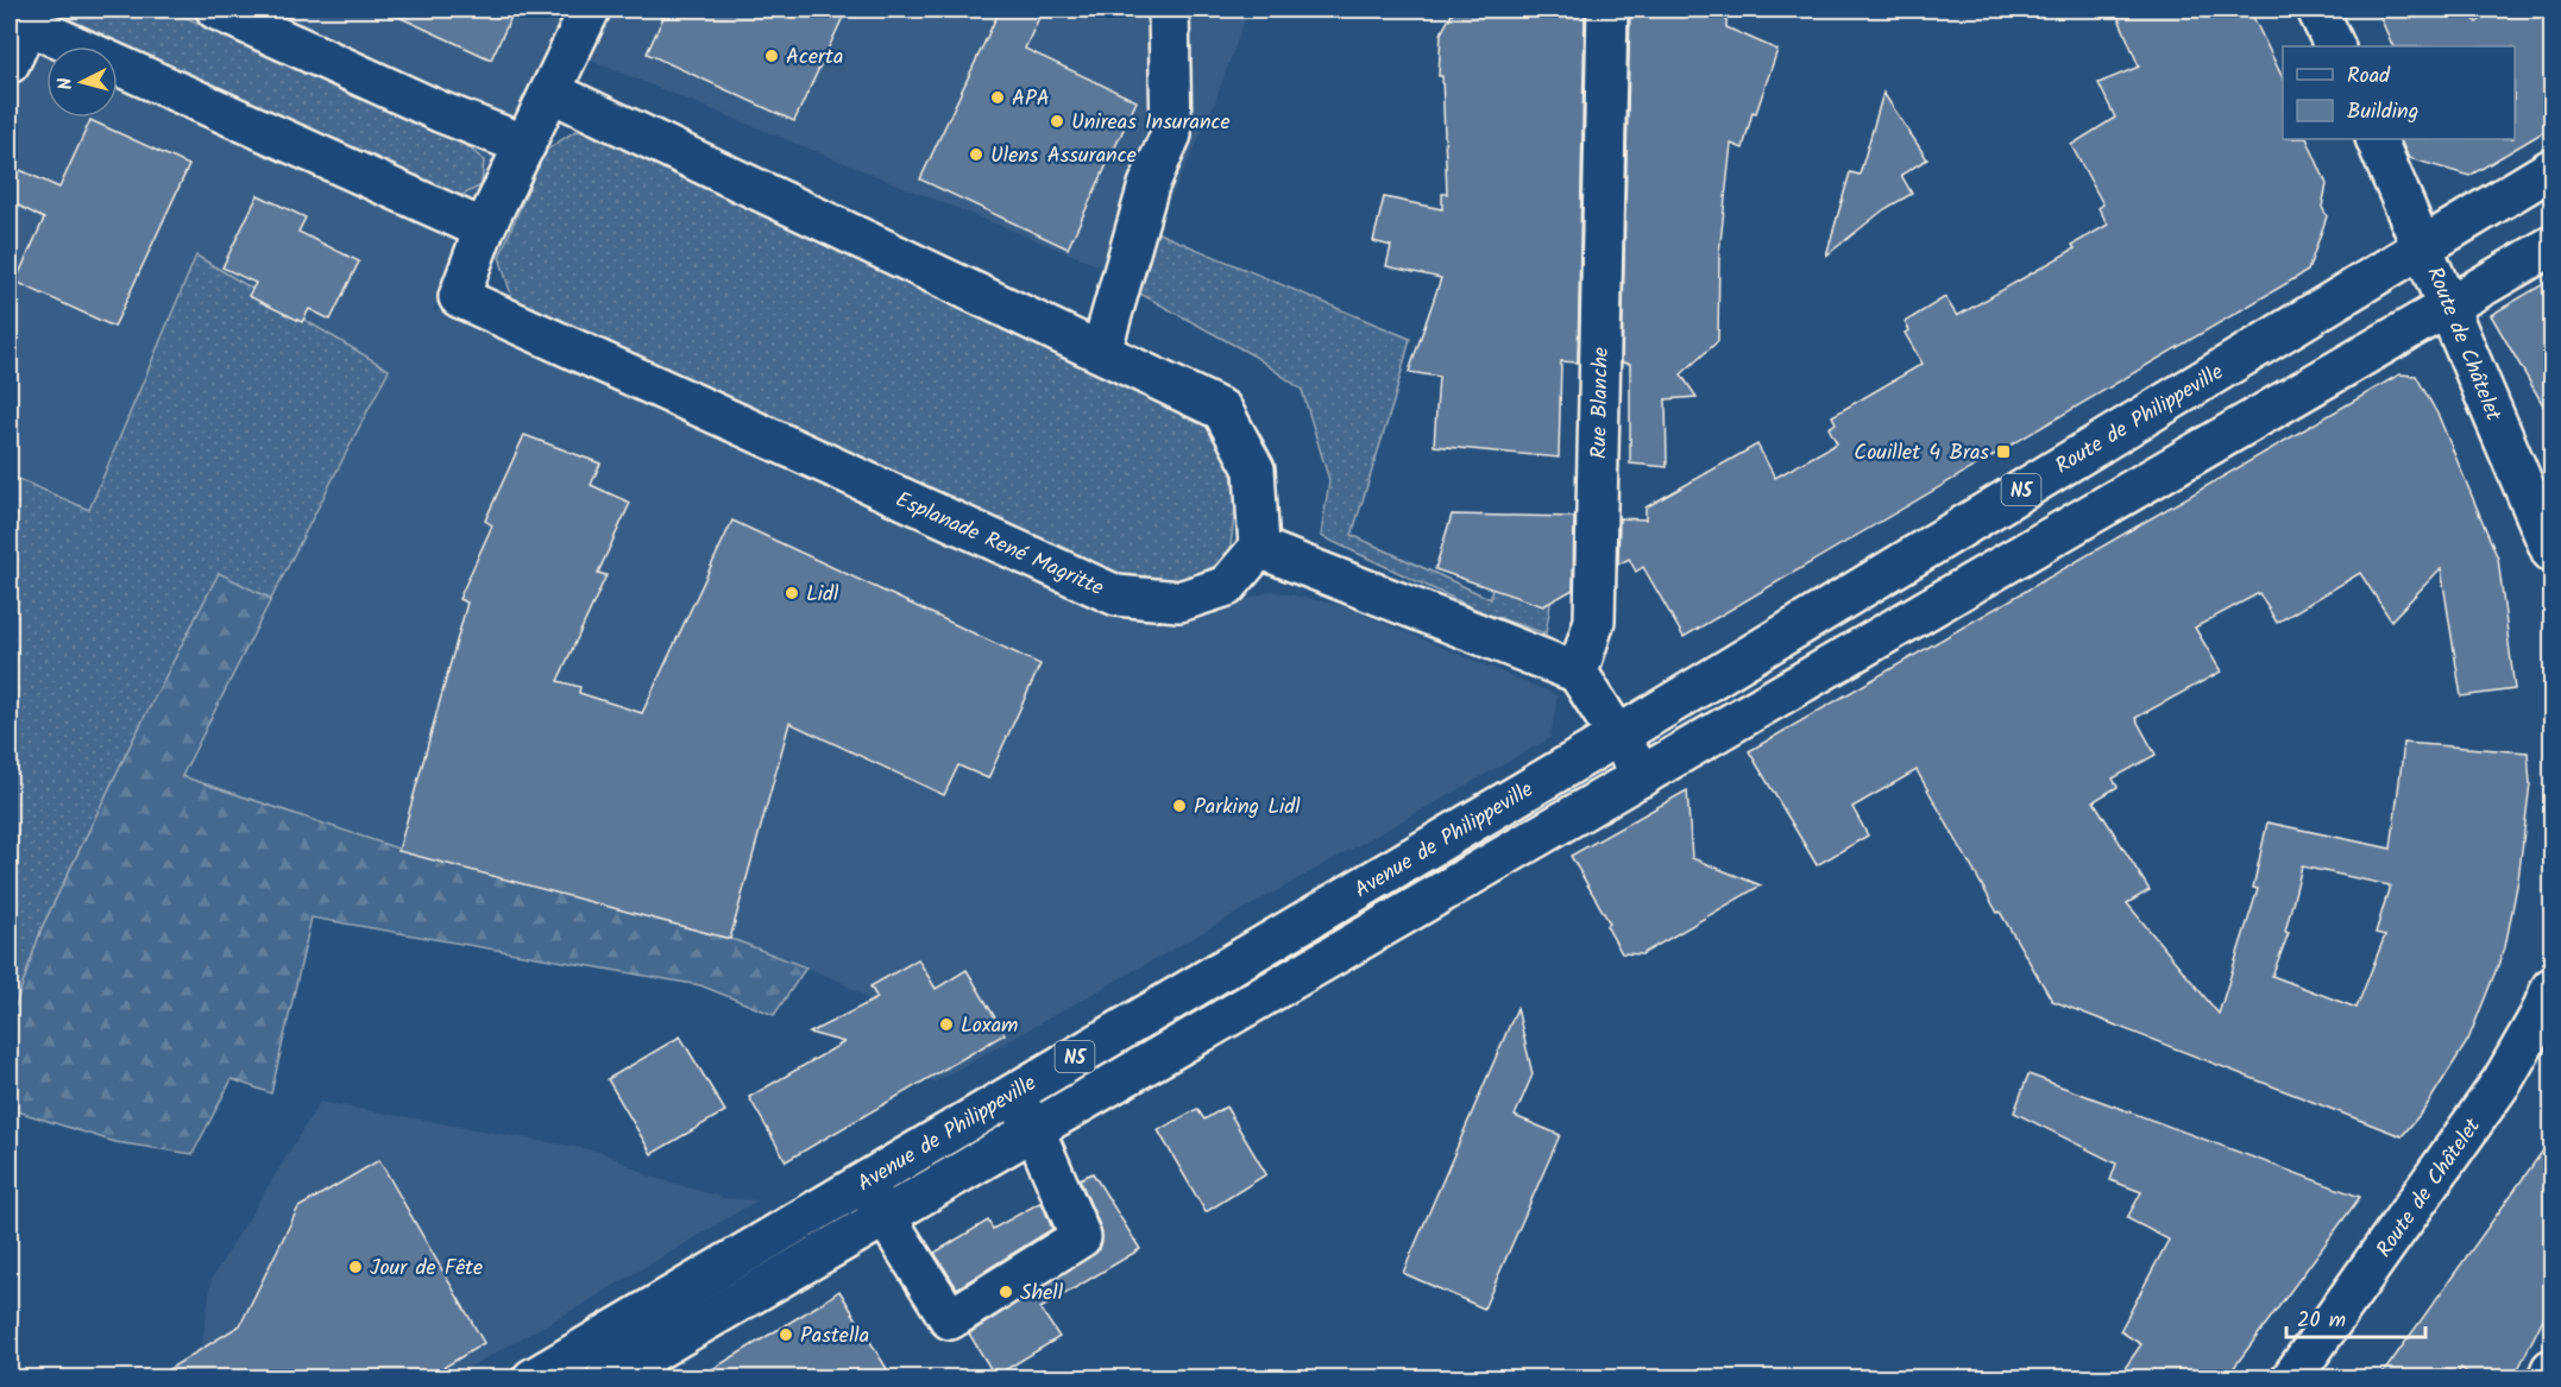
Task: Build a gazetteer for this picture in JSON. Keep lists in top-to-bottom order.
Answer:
{
  "streets": {
    "street": [
      "Route de Châtelet",
      "Rue Blanche",
      "Route de Philippeville",
      "N5",
      "Esplanade René Magritte",
      "Avenue de Philippeville"
    ]
  },
  "crossings": [
    ["Route de Châtelet", "Route de Philippeville"],
    ["Route de Châtelet", "N5"],
    ["Route de Philippeville", "Avenue de Philippeville"],
    ["N5", "Avenue de Philippeville"]
  ],
  "places": {
    "other": [
      "Acerta",
      "APA",
      "Unireas Insurance",
      "Ulens Assurance",
      "Lidl",
      "Parking Lidl",
      "Loxam",
      "Jour de Fête",
      "Shell",
      "Pastella"
    ],
    "transit": ["Couillet 4 Bras"]
  },
  "legend": ["Road", "Building"],
  "scale_bar": "20 m",
  "north": "left"
}
